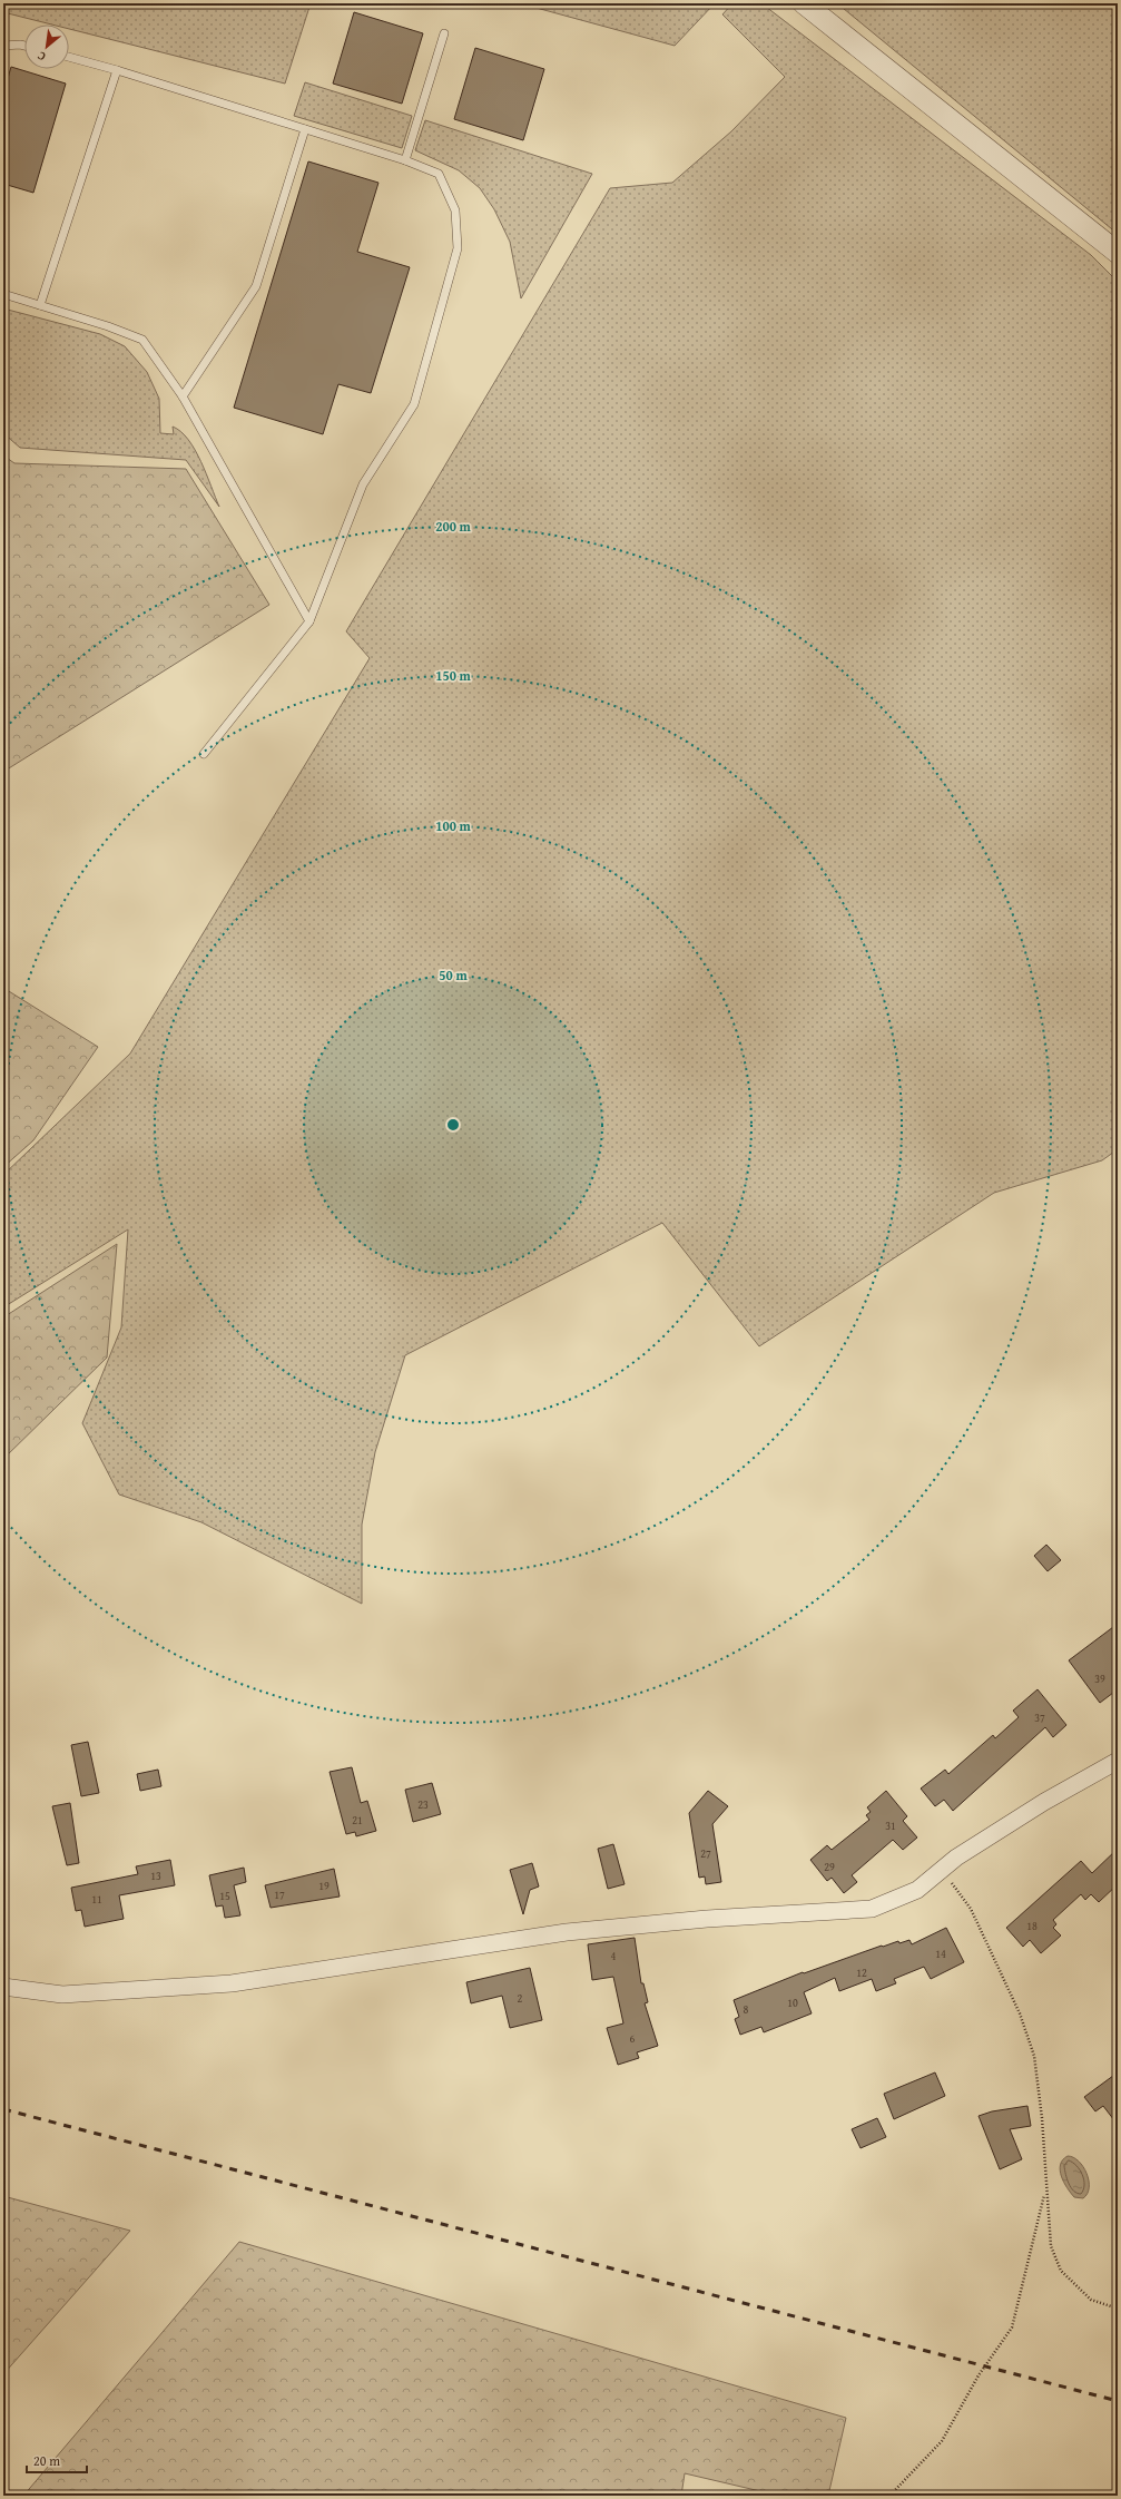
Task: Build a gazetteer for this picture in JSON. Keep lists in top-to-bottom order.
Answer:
{
  "house_numbers": [
    "39",
    "37",
    "23",
    "21",
    "31",
    "27",
    "29",
    "13",
    "19",
    "17",
    "15",
    "11",
    "18",
    "14",
    "4",
    "12",
    "2",
    "10",
    "8",
    "6"
  ],
  "scale_bar": "20 m",
  "north": "bottom left",
  "rings": [
    "200 m",
    "150 m",
    "100 m",
    "50 m"
  ]
}
